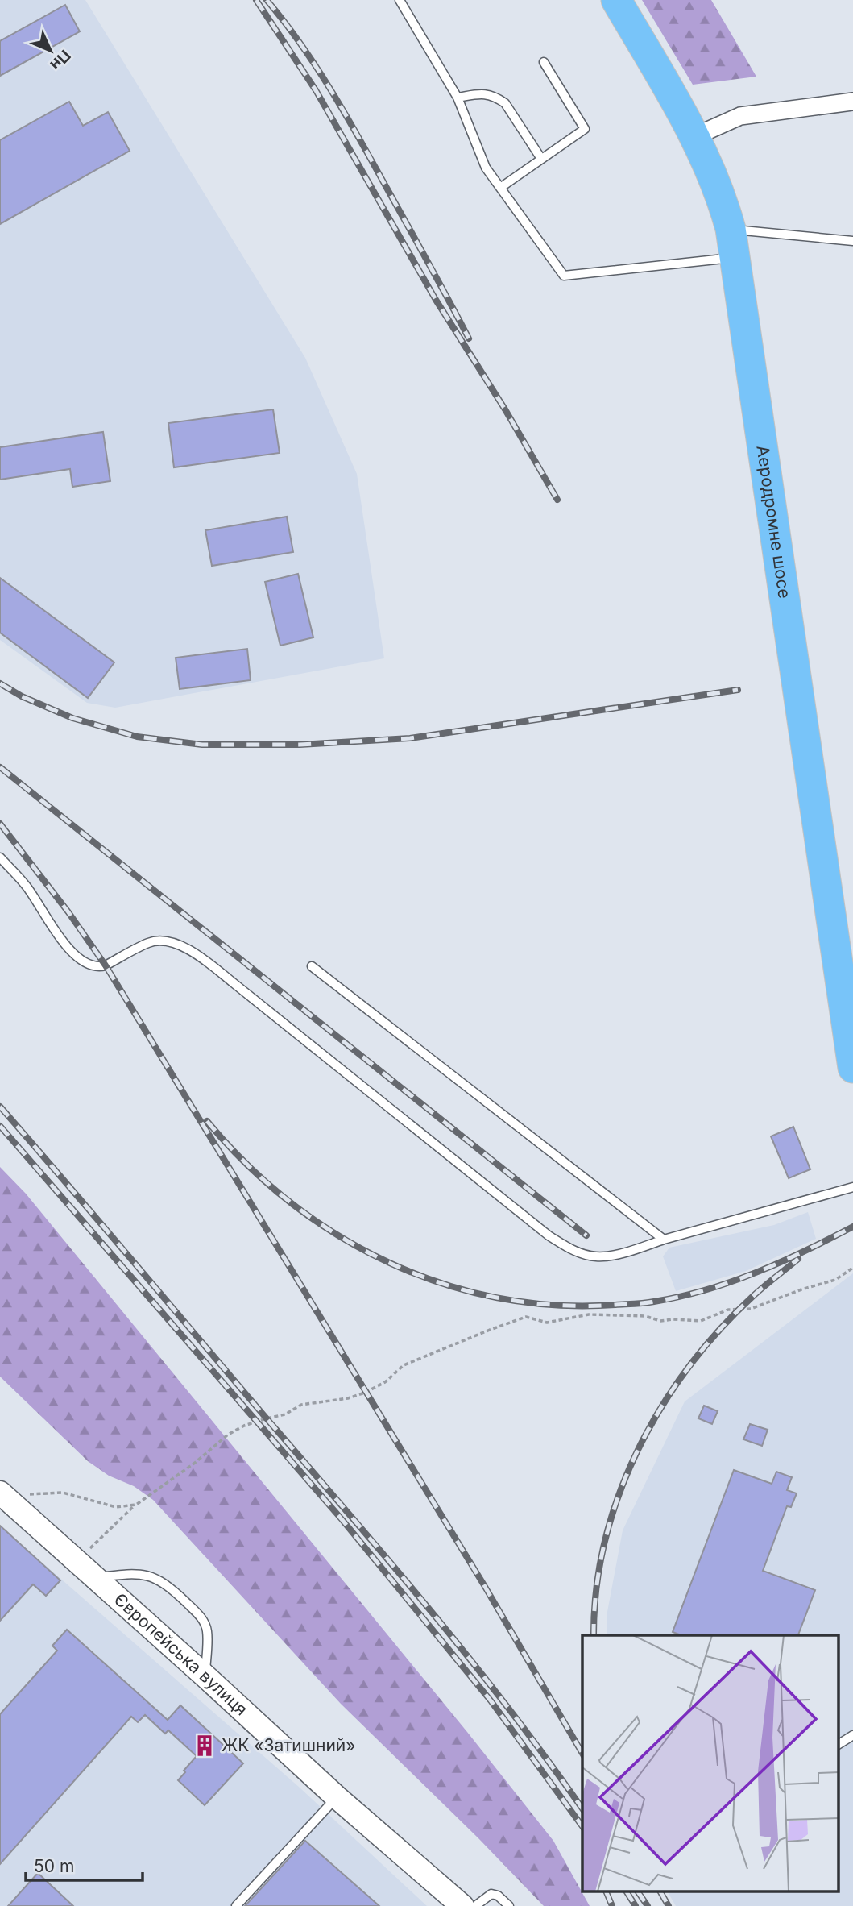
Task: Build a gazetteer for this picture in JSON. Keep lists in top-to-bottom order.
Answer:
{
  "streets": {
    "highway": ["Аеродромне шосе"],
    "main road": ["Європейська вулиця"]
  },
  "places": {
    "building": ["ЖК «Затишний»"]
  },
  "scale_bar": "50 m",
  "north": "bottom right"
}
